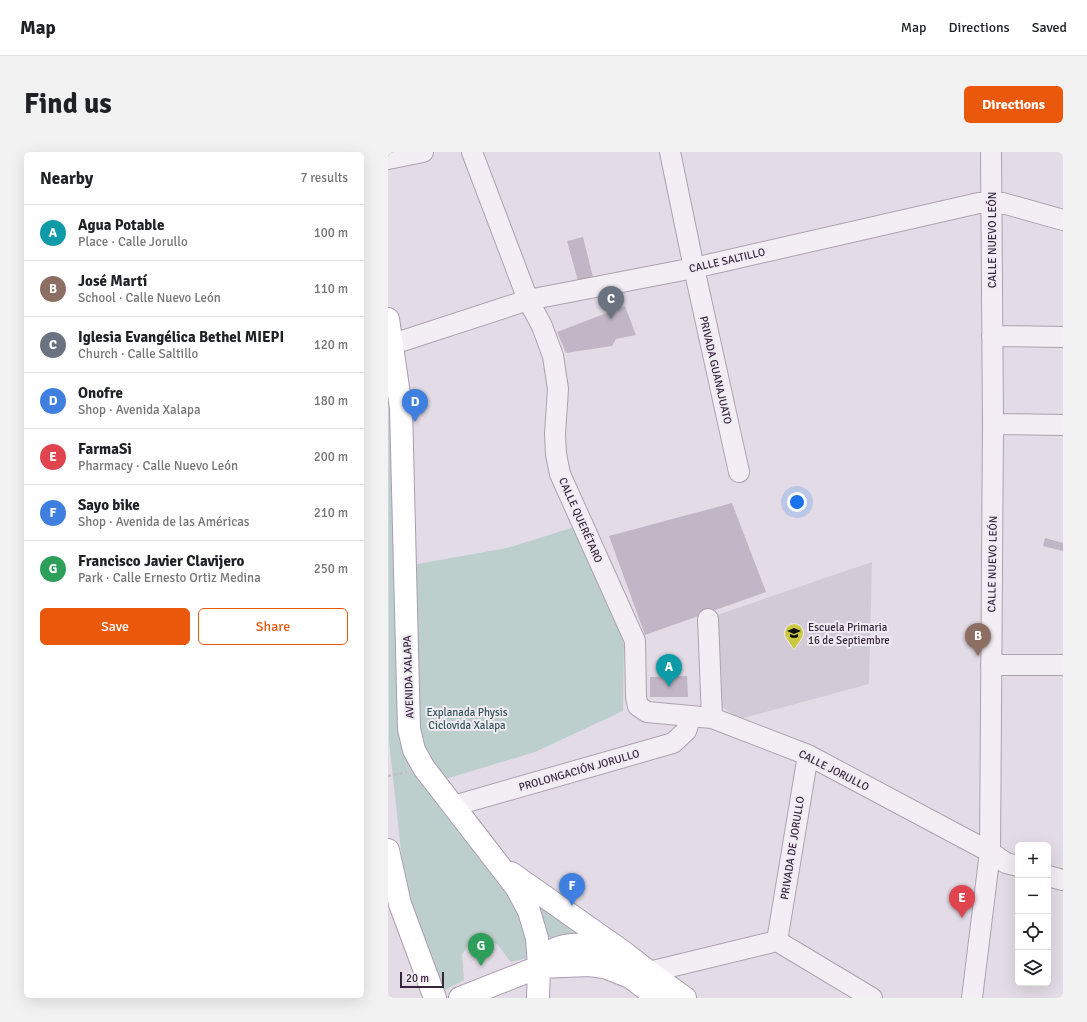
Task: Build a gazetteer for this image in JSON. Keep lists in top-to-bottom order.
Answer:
{
  "streets": {
    "main road": ["AVENIDA XALAPA"],
    "street": [
      "CALLE NUEVO LEÓN",
      "CALLE SALTILLO",
      "PRIVADA GUANAJUATO",
      "CALLE QUERÉTARO",
      "PROLONGACIÓN JORULLO",
      "CALLE JORULLO",
      "PRIVADA DE JORULLO"
    ]
  },
  "crossings": [
    ["CALLE NUEVO LEÓN", "CALLE SALTILLO"],
    ["CALLE NUEVO LEÓN", "CALLE JORULLO"],
    ["CALLE SALTILLO", "PRIVADA GUANAJUATO"],
    ["CALLE SALTILLO", "CALLE QUERÉTARO"],
    ["CALLE SALTILLO", "AVENIDA XALAPA"],
    ["CALLE QUERÉTARO", "CALLE JORULLO"],
    ["AVENIDA XALAPA", "PROLONGACIÓN JORULLO"],
    ["PROLONGACIÓN JORULLO", "CALLE JORULLO"],
    ["CALLE JORULLO", "PRIVADA DE JORULLO"]
  ],
  "parks": ["Explanada Physis Ciclovida Xalapa"],
  "places": {
    "school or university": ["Escuela Primaria 16 de Septiembre"]
  },
  "scale_bar": "20 m",
  "page": {
    "header": "Map",
    "nav": ["Map", "Directions", "Saved"],
    "buttons": [
      "Directions",
      ["Save", "Share"]
    ],
    "title": "Find us",
    "heading": ["Nearby", "7 results"],
    "list": [
      {
        "mark": "A",
        "name": "Agua Potable",
        "note": "Place · Calle Jorullo",
        "value": "100 m"
      },
      {
        "mark": "B",
        "name": "José Martí",
        "note": "School · Calle Nuevo León",
        "value": "110 m"
      },
      {
        "mark": "C",
        "name": "Iglesia Evangélica Bethel MIEPI",
        "note": "Church · Calle Saltillo",
        "value": "120 m"
      },
      {
        "mark": "D",
        "name": "Onofre",
        "note": "Shop · Avenida Xalapa",
        "value": "180 m"
      },
      {
        "mark": "E",
        "name": "FarmaSi",
        "note": "Pharmacy · Calle Nuevo León",
        "value": "200 m"
      },
      {
        "mark": "F",
        "name": "Sayo bike",
        "note": "Shop · Avenida de las Américas",
        "value": "210 m"
      },
      {
        "mark": "G",
        "name": "Francisco Javier Clavijero",
        "note": "Park · Calle Ernesto Ortiz Medina",
        "value": "250 m"
      }
    ],
    "pins": [
      "C",
      "D",
      "B",
      "A",
      "F",
      "E",
      "G"
    ],
    "map_buttons": ["+", "−"],
    "scale": "20 m"
  }
}
